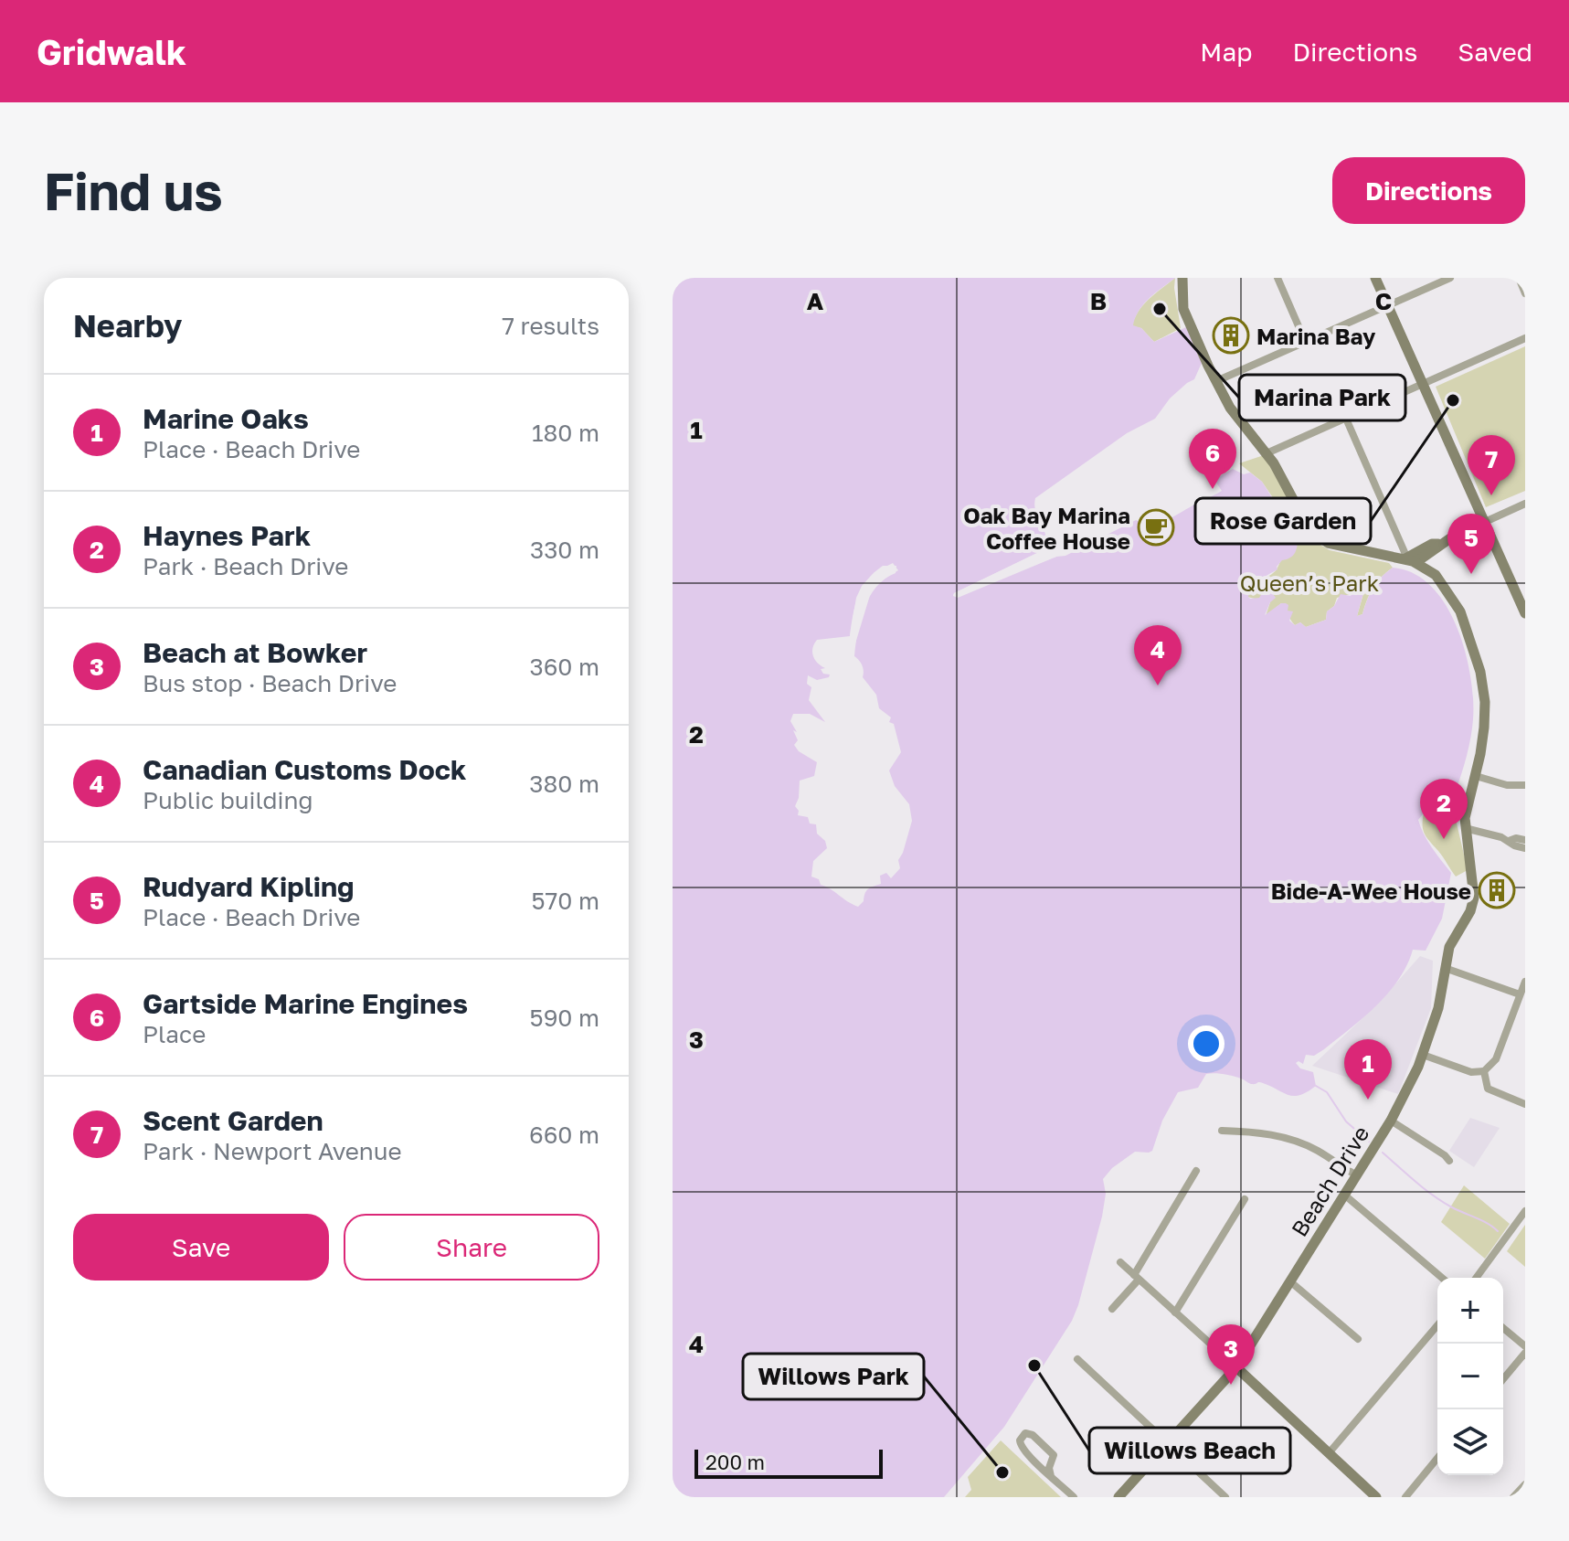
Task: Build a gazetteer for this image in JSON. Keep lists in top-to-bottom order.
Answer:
{
  "streets": {
    "main road": ["Beach Drive"]
  },
  "parks": ["Queen’s Park"],
  "places": {
    "other": [
      "Marina Park",
      "Rose Garden",
      "Willows Beach",
      "Willows Park"
    ],
    "building": ["Marina Bay", "Bide-A-Wee House"],
    "cafe": ["Oak Bay Marina Coffee House"]
  },
  "scale_bar": "200 m",
  "page": {
    "header": "Gridwalk",
    "nav": ["Map", "Directions", "Saved"],
    "buttons": [
      "Directions",
      ["Save", "Share"]
    ],
    "title": "Find us",
    "heading": ["Nearby", "7 results"],
    "list": [
      {
        "mark": "1",
        "name": "Marine Oaks",
        "note": "Place · Beach Drive",
        "value": "180 m"
      },
      {
        "mark": "2",
        "name": "Haynes Park",
        "note": "Park · Beach Drive",
        "value": "330 m"
      },
      {
        "mark": "3",
        "name": "Beach at Bowker",
        "note": "Bus stop · Beach Drive",
        "value": "360 m"
      },
      {
        "mark": "4",
        "name": "Canadian Customs Dock",
        "note": "Public building",
        "value": "380 m"
      },
      {
        "mark": "5",
        "name": "Rudyard Kipling",
        "note": "Place · Beach Drive",
        "value": "570 m"
      },
      {
        "mark": "6",
        "name": "Gartside Marine Engines",
        "note": "Place",
        "value": "590 m"
      },
      {
        "mark": "7",
        "name": "Scent Garden",
        "note": "Park · Newport Avenue",
        "value": "660 m"
      }
    ],
    "pins": [
      "6",
      "7",
      "5",
      "4",
      "2",
      "1",
      "3"
    ],
    "map_buttons": ["+", "−"],
    "scale": "200 m"
  },
  "grid": {
    "columns": ["A", "B", "C"],
    "rows": [
      "1",
      "2",
      "3",
      "4"
    ]
  }
}
